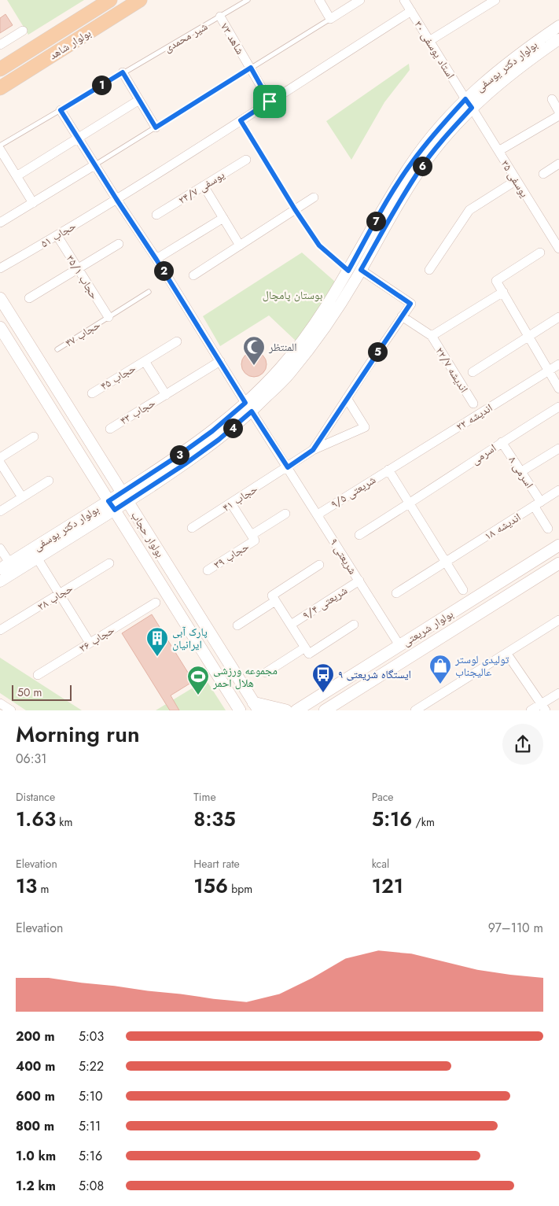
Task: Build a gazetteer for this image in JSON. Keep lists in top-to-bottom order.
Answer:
{
  "streets": {
    "main road": ["بولوار شاهد", "بولوار حجاب", "بولوار شریعتی"],
    "street": [
      "شاهد ۷۳",
      "استاد یوسفی ۳۰",
      "بولوار دکتر یوسفی",
      "یوسفی ۳۵",
      "یوسفی ۲۴/۷",
      "حجاب ۵۱",
      "حجاب ۳۵/۱",
      "اندیشه ۲۲/۷",
      "حجاب ۴۵",
      "حجاب ۴۳",
      "اندیشه ۲۲",
      "اسرمی",
      "اسرمی ۸",
      "شریعتی ۹/۵",
      "حجاب ۴۱",
      "اندیشه ۱۸",
      "حجاب ۳۹",
      "شریعتی ۹",
      "حجاب ۳۸",
      "شریعتی ۹/۴",
      "حجاب ۳۶"
    ],
    "lane": ["شیر محمدی", "حجاب ۴۷"]
  },
  "crossings": [
    ["شیر محمدی", "شاهد ۷۳"],
    ["شیر محمدی", "شریعتی ۹"],
    ["شاهد ۷۳", "حجاب ۵۱"],
    ["استاد یوسفی ۳۰", "بولوار دکتر یوسفی"],
    ["استاد یوسفی ۳۰", "یوسفی ۳۵"],
    ["استاد یوسفی ۳۰", "حجاب ۵۱"],
    ["بولوار دکتر یوسفی", "یوسفی ۳۵"],
    ["بولوار دکتر یوسفی", "بولوار حجاب"],
    ["بولوار دکتر یوسفی", "شریعتی ۹"],
    ["حجاب ۵۱", "حجاب ۳۵/۱"],
    ["حجاب ۵۱", "شریعتی ۹"],
    ["حجاب ۳۵/۱", "حجاب ۴۷"],
    ["حجاب ۴۳", "شریعتی ۹"],
    ["اندیشه ۲۲", "شریعتی ۹/۵"],
    ["اسرمی", "اسرمی ۸"],
    ["اسرمی ۸", "اندیشه ۱۸"],
    ["شریعتی ۹/۵", "شریعتی ۹"],
    ["حجاب ۴۱", "شریعتی ۹"],
    ["شریعتی ۹", "شریعتی ۹/۴"],
    ["شریعتی ۹", "بولوار شریعتی"]
  ],
  "parks": ["بوستان پامچال"],
  "places": {
    "mosque": ["المنتظر"],
    "building": ["پارک آبی ایرانیان"],
    "shop": ["تولیدی لوستر عالیجناب"],
    "bus stop": ["ایستگاه شریعتی ۹"],
    "sports": ["مجموعه ورزشی هلال احمر"]
  },
  "scale_bar": "50 m",
  "page": {
    "pins": [
      "1",
      "6",
      "7",
      "2",
      "5",
      "4",
      "3"
    ],
    "scale": "50 m",
    "heading": ["Morning run", "06:31"],
    "stats": [
      ["Distance", "1.63 km"],
      ["Time", "8:35"],
      ["Pace", "5:16 /km"],
      ["Elevation", "13 m"],
      ["Heart rate", "156 bpm"],
      ["kcal", "121"]
    ],
    "chart": ["Elevation", "97–110 m"],
    "list": [
      {
        "name": "200 m",
        "note": "5:03"
      },
      {
        "name": "400 m",
        "note": "5:22"
      },
      {
        "name": "600 m",
        "note": "5:10"
      },
      {
        "name": "800 m",
        "note": "5:11"
      },
      {
        "name": "1.0 km",
        "note": "5:16"
      },
      {
        "name": "1.2 km",
        "note": "5:08"
      }
    ]
  }
}
